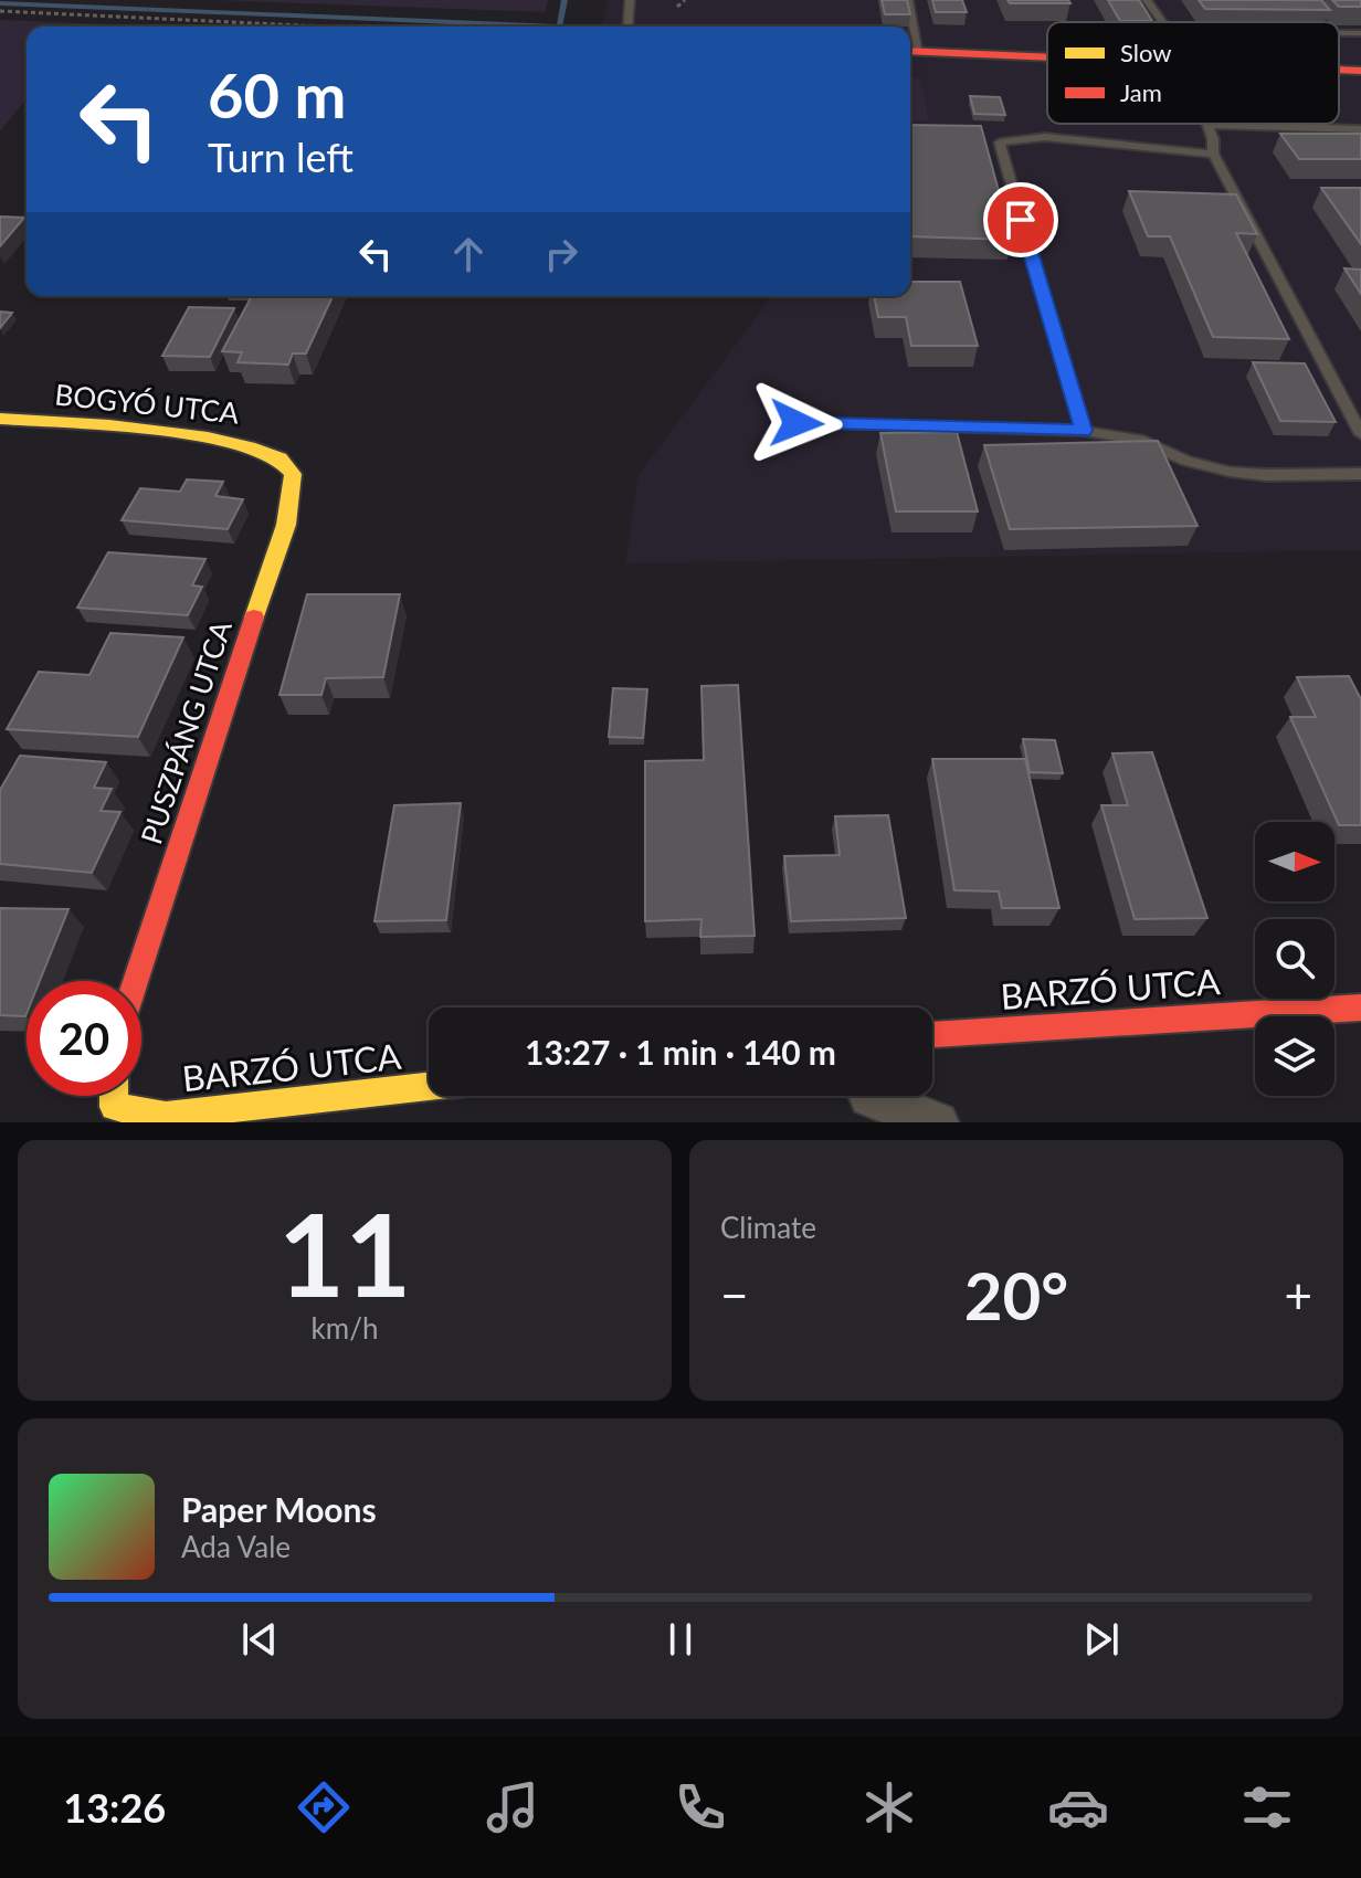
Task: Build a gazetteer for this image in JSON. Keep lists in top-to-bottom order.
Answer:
{
  "streets": {
    "street": ["BOGYÓ UTCA", "PUSZPÁNG UTCA", "BARZÓ UTCA"]
  },
  "crossings": [
    ["BOGYÓ UTCA", "PUSZPÁNG UTCA"]
  ],
  "legend": ["Slow", "Jam"],
  "north": "right",
  "page": {
    "turn": ["60 m", "Turn left"],
    "limit": "20",
    "trip": "13:27 · 1 min · 140 m",
    "tile": [
      ["11", "km/h"],
      "Climate"
    ],
    "heat": ["−", "20°", "+"],
    "song": ["Paper Moons", "Ada Vale"],
    "tabs": "13:26"
  }
}
